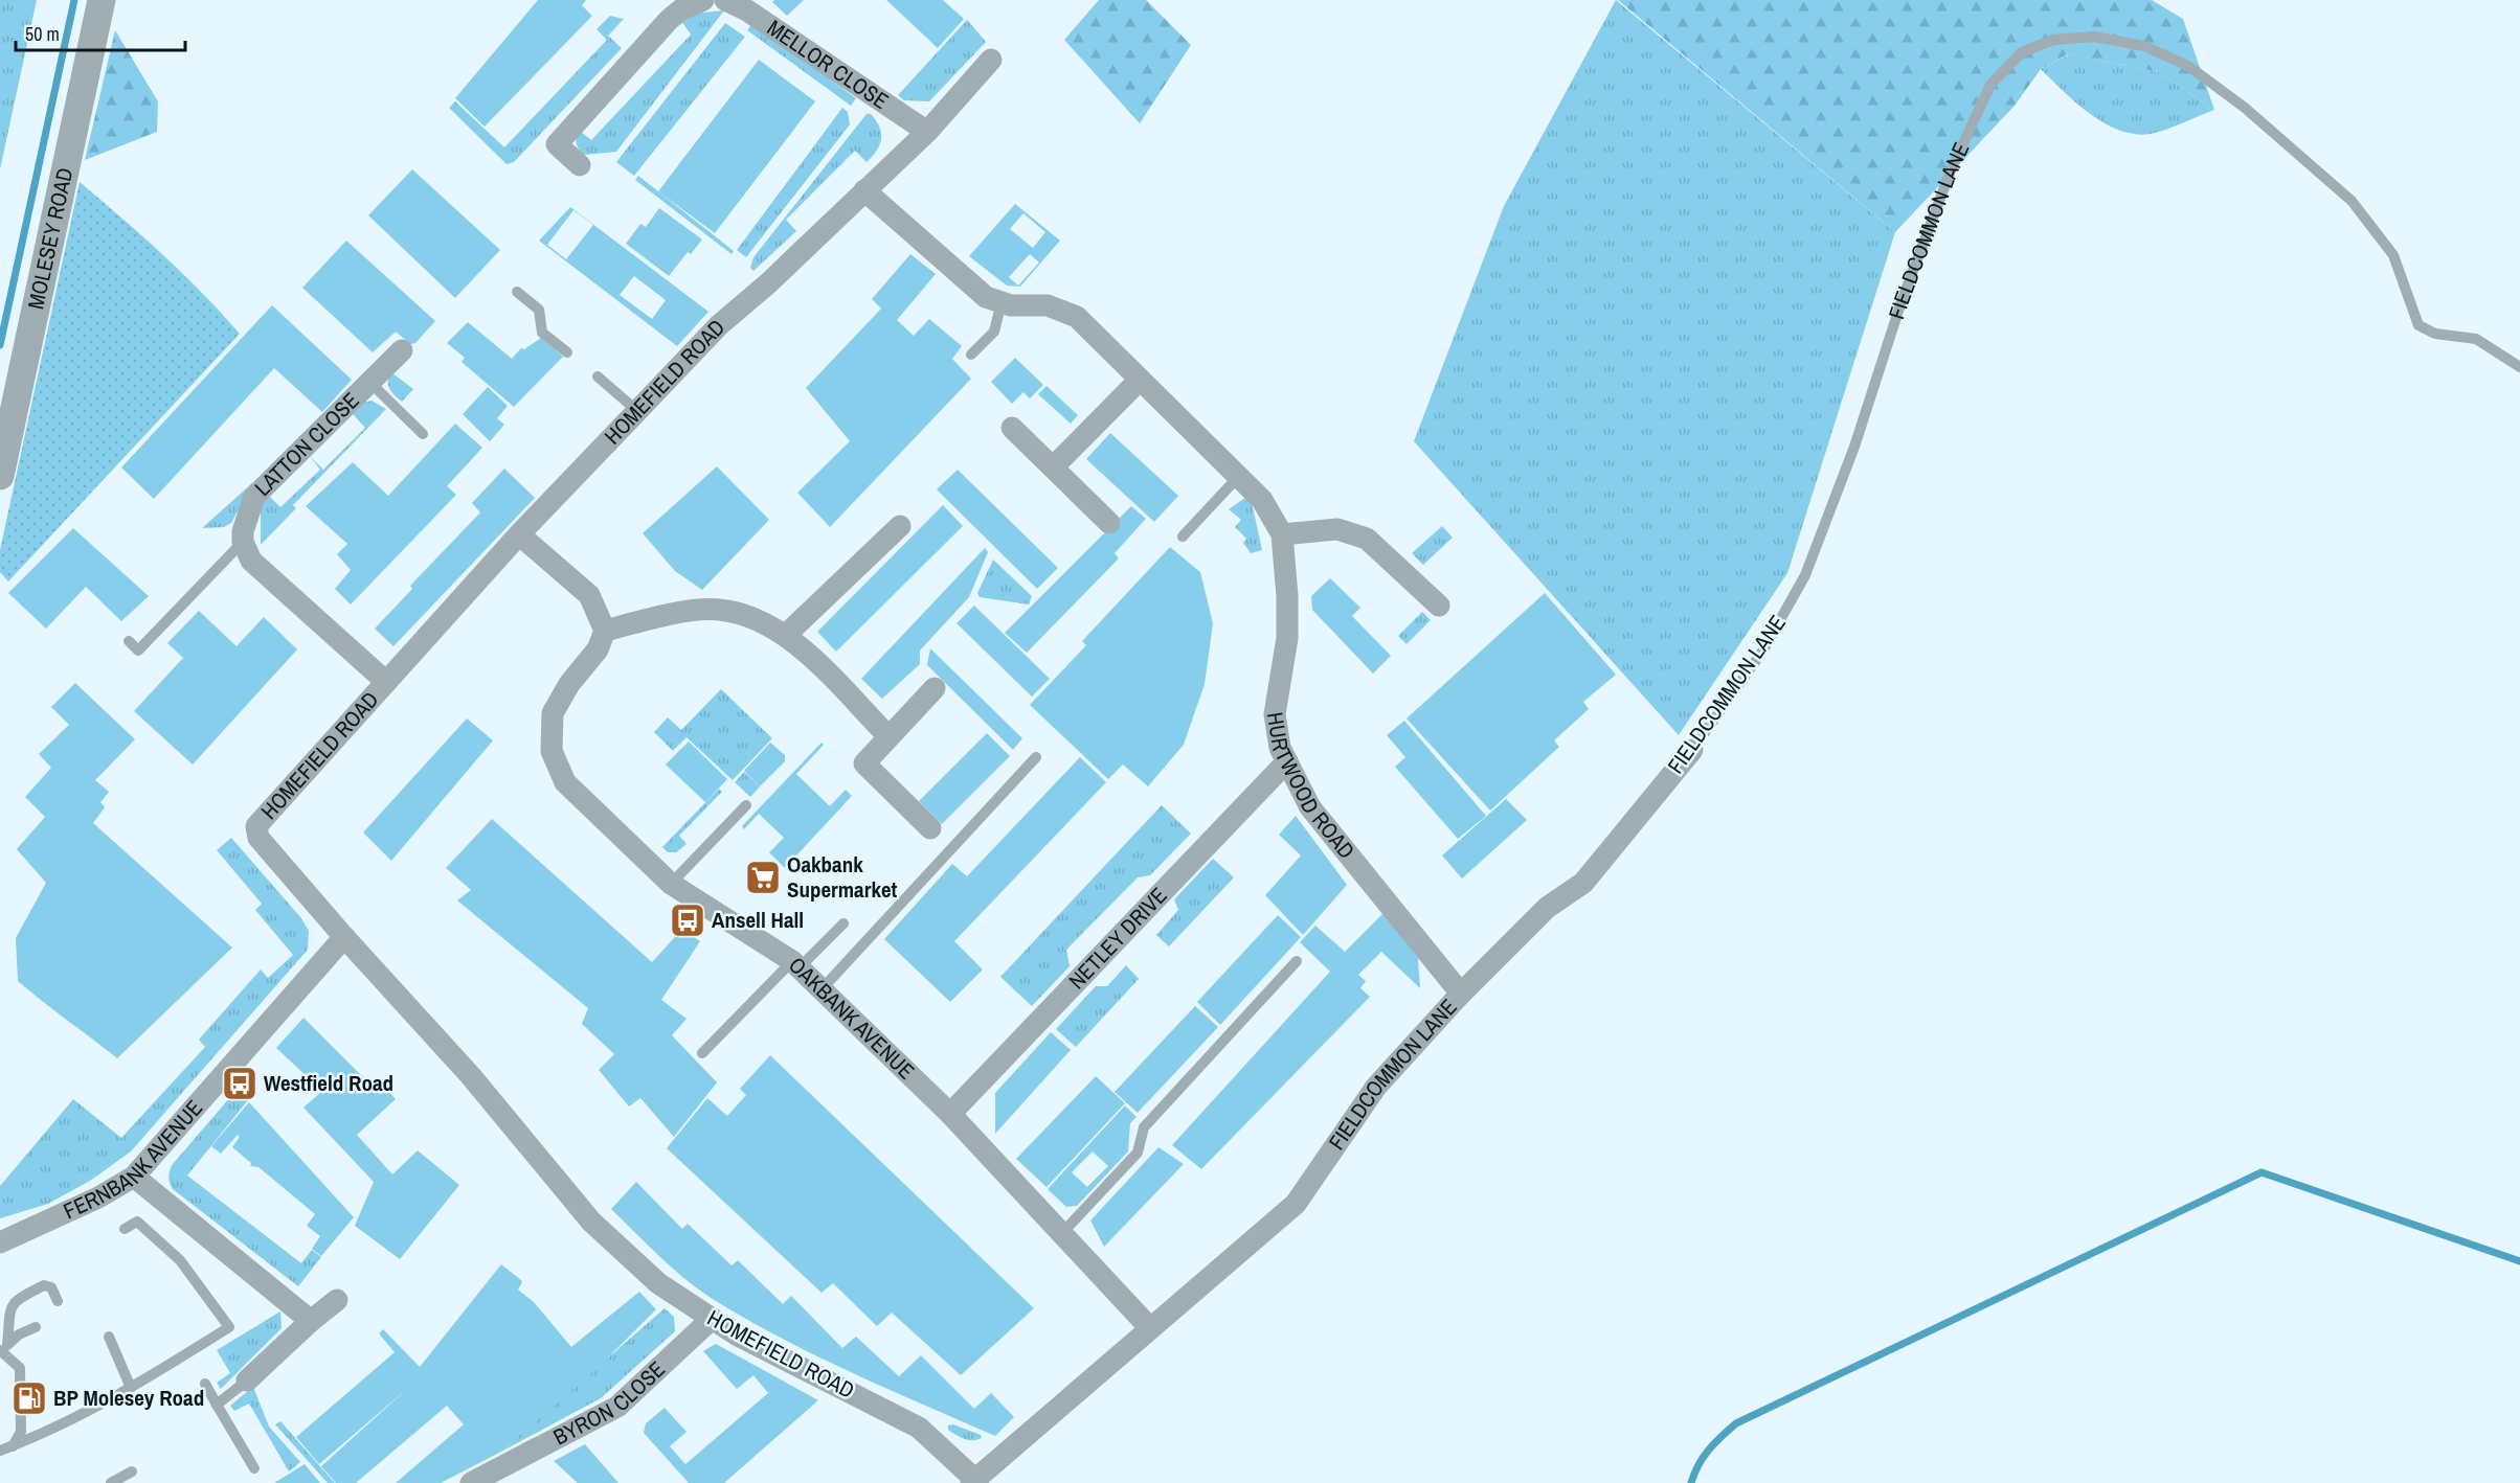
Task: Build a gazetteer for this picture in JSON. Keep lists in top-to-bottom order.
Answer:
{
  "streets": {
    "street": [
      "MELLOR CLOSE",
      "FIELDCOMMON LANE",
      "MOLESEY ROAD",
      "HOMEFIELD ROAD",
      "LATTON CLOSE",
      "HURTWOOD ROAD",
      "NETLEY DRIVE",
      "OAKBANK AVENUE",
      "FERNBANK AVENUE",
      "BYRON CLOSE"
    ]
  },
  "crossings": [
    ["MELLOR CLOSE", "HOMEFIELD ROAD"],
    ["FIELDCOMMON LANE", "HOMEFIELD ROAD"],
    ["FIELDCOMMON LANE", "HURTWOOD ROAD"],
    ["FIELDCOMMON LANE", "OAKBANK AVENUE"],
    ["HOMEFIELD ROAD", "HURTWOOD ROAD"],
    ["HOMEFIELD ROAD", "FERNBANK AVENUE"],
    ["HOMEFIELD ROAD", "BYRON CLOSE"],
    ["HURTWOOD ROAD", "NETLEY DRIVE"],
    ["NETLEY DRIVE", "OAKBANK AVENUE"]
  ],
  "places": {
    "supermarket": ["Oakbank Supermarket"],
    "bus stop": ["Ansell Hall", "Westfield Road"],
    "fuel station": ["BP Molesey Road"]
  },
  "scale_bar": "50 m"
}
